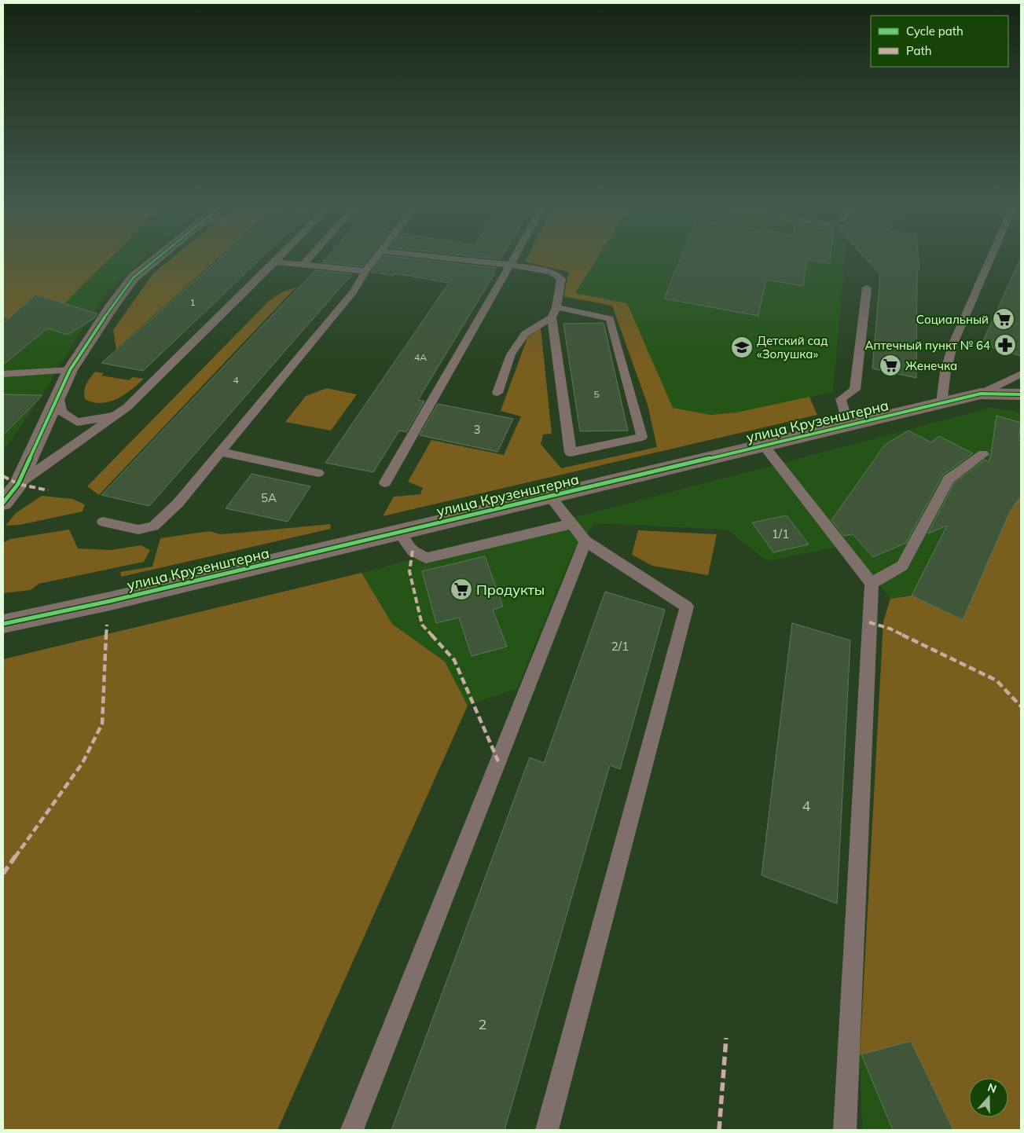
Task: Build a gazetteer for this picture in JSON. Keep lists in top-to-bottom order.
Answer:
{
  "streets": {
    "street": ["улица Крузенштерна"]
  },
  "places": {
    "supermarket": ["Социальный", "Женечка", "Продукты"],
    "pharmacy": ["Аптечный пункт № 64"],
    "school or university": ["Детский сад «Золушка»"]
  },
  "house_numbers": [
    "1",
    "4А",
    "4",
    "5",
    "3",
    "5А",
    "1/1",
    "2/1",
    "4",
    "2"
  ],
  "legend": ["Cycle path", "Path"],
  "north": "top"
}
